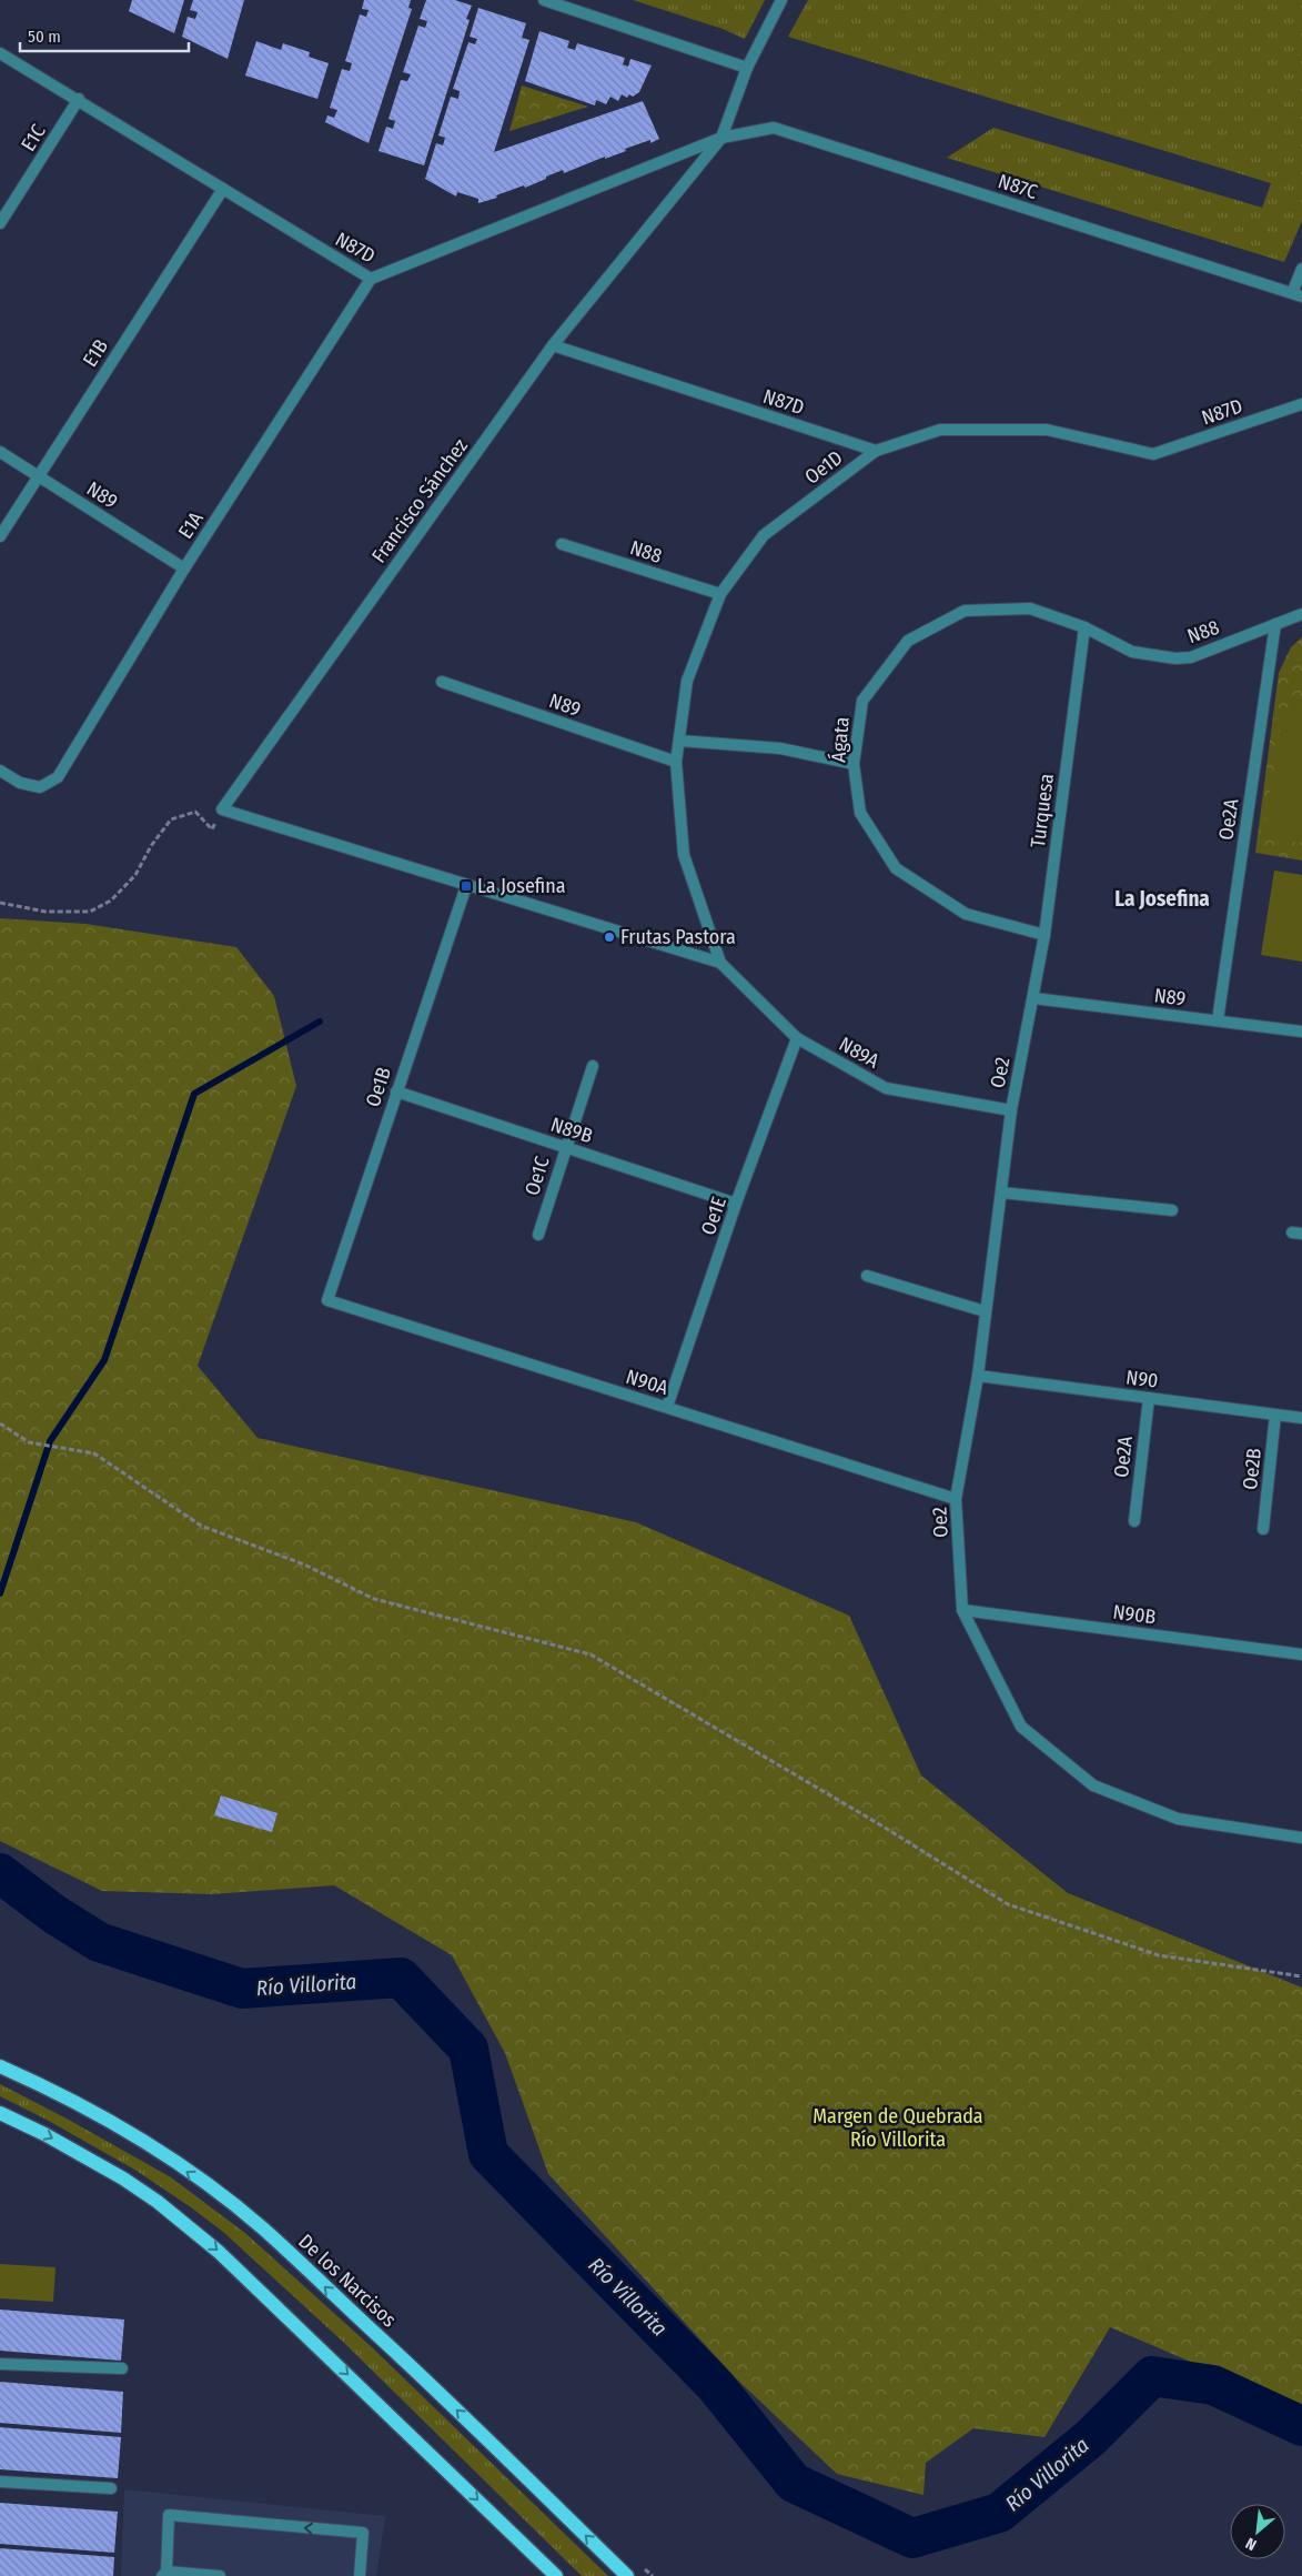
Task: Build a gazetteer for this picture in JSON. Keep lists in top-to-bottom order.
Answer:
{
  "streets": {
    "main road": ["De los Narcisos"],
    "street": [
      "E1C",
      "N87C",
      "N87D",
      "E1B",
      "Oe1D",
      "N89",
      "Francisco Sánchez",
      "E1A",
      "N88",
      "Ágata",
      "Turquesa",
      "Oe2A",
      "N89A",
      "Oe2",
      "Oe1B",
      "N89B",
      "Oe1C",
      "Oe1E",
      "N90",
      "N90A",
      "Oe2B",
      "N90B"
    ]
  },
  "crossings": [
    ["E1C", "N87D"],
    ["N87C", "N87D"],
    ["N87C", "Francisco Sánchez"],
    ["N87D", "E1B"],
    ["N87D", "Oe1D"],
    ["N87D", "Francisco Sánchez"],
    ["N87D", "E1A"],
    ["E1B", "N89"],
    ["Oe1D", "N89"],
    ["Oe1D", "N88"],
    ["Oe1D", "N89A"],
    ["N89", "E1A"],
    ["N89", "Turquesa"],
    ["N89", "Oe2A"],
    ["N89", "N89A"],
    ["N89", "Oe2"],
    ["N88", "Ágata"],
    ["N88", "Turquesa"],
    ["N88", "Oe2A"],
    ["Ágata", "Turquesa"],
    ["Turquesa", "Oe2"],
    ["Oe2A", "N90"],
    ["N89A", "Oe2"],
    ["N89A", "Oe1B"],
    ["N89A", "Oe1E"],
    ["Oe2", "N90"],
    ["Oe2", "N90A"],
    ["Oe2", "N90B"],
    ["Oe1B", "N89B"],
    ["Oe1B", "N90A"],
    ["N89B", "Oe1C"],
    ["N89B", "Oe1E"],
    ["Oe1E", "N90A"],
    ["N90", "Oe2B"]
  ],
  "districts": ["La Josefina"],
  "water": ["Río Villorita"],
  "parks": ["Margen de Quebrada Río Villorita"],
  "places": {
    "transit": ["La Josefina"],
    "other": ["Frutas Pastora"]
  },
  "scale_bar": "50 m",
  "north": "bottom left"
}
